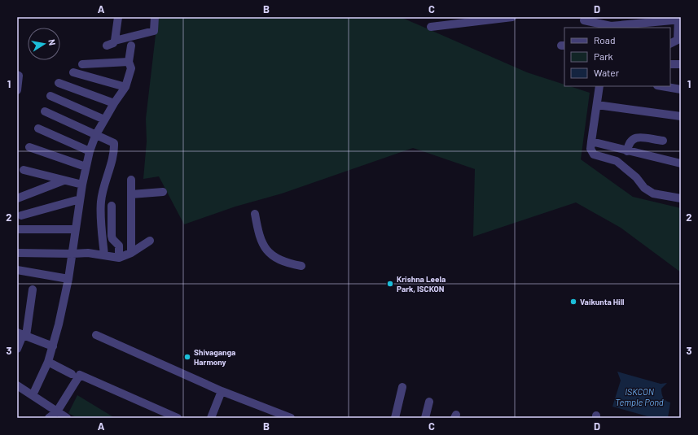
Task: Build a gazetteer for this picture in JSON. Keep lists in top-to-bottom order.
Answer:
{
  "water": ["ISKCON Temple Pond"],
  "places": ["Krishna Leela Park, ISCKON", "Vaikunta Hill", "Shivaganga Harmony"],
  "legend": ["Road", "Park", "Water"],
  "north": "right",
  "grid": {
    "columns": [
      "A",
      "B",
      "C",
      "D"
    ],
    "rows": ["1", "2", "3"]
  }
}
